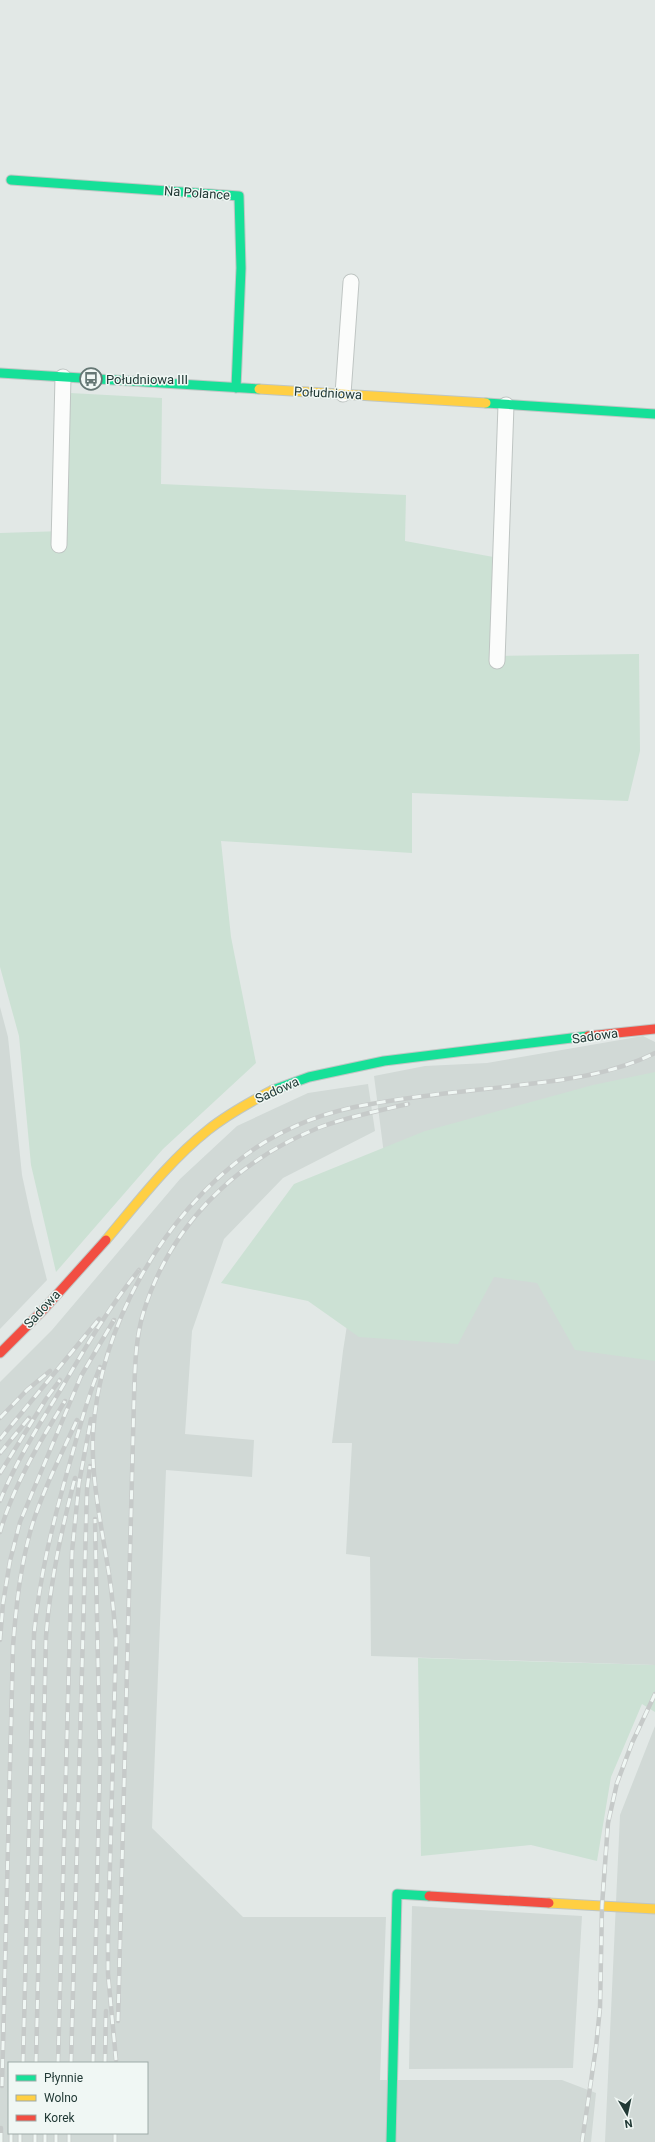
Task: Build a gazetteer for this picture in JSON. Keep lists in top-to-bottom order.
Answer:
{
  "streets": {
    "street": ["Na Polance", "Południowa", "Sadowa"]
  },
  "crossings": [
    ["Na Polance", "Południowa"]
  ],
  "places": {
    "bus stop": ["Południowa III"]
  },
  "legend": ["Płynnie", "Wolno", "Korek"],
  "north": "bottom"
}
